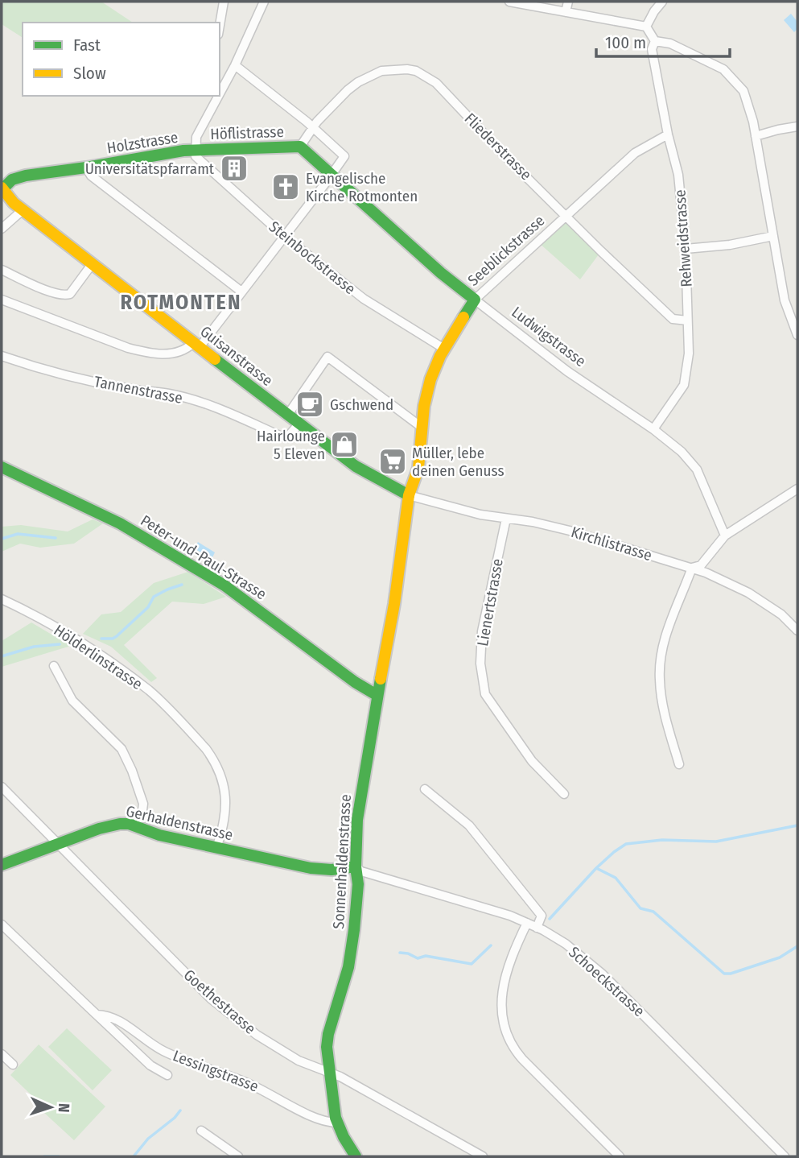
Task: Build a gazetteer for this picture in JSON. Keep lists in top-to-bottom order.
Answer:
{
  "streets": {
    "street": [
      "Höflistrasse",
      "Holzstrasse",
      "Fliederstrasse",
      "Rehweidstrasse",
      "Seeblickstrasse",
      "Steinbockstrasse",
      "Ludwigstrasse",
      "Guisanstrasse",
      "Tannenstrasse",
      "Kirchlistrasse",
      "Peter-und-Paul-Strasse",
      "Lienertstrasse",
      "Hölderlinstrasse",
      "Gerhaldenstrasse",
      "Sonnenhaldenstrasse",
      "Schoeckstrasse",
      "Goethestrasse",
      "Lessingstrasse"
    ]
  },
  "crossings": [
    ["Höflistrasse", "Holzstrasse"],
    ["Höflistrasse", "Fliederstrasse"],
    ["Höflistrasse", "Steinbockstrasse"],
    ["Höflistrasse", "Ludwigstrasse"],
    ["Holzstrasse", "Steinbockstrasse"],
    ["Holzstrasse", "Guisanstrasse"],
    ["Fliederstrasse", "Rehweidstrasse"],
    ["Fliederstrasse", "Seeblickstrasse"],
    ["Fliederstrasse", "Ludwigstrasse"],
    ["Rehweidstrasse", "Seeblickstrasse"],
    ["Rehweidstrasse", "Ludwigstrasse"],
    ["Seeblickstrasse", "Steinbockstrasse"],
    ["Seeblickstrasse", "Ludwigstrasse"],
    ["Seeblickstrasse", "Guisanstrasse"],
    ["Seeblickstrasse", "Kirchlistrasse"],
    ["Seeblickstrasse", "Sonnenhaldenstrasse"],
    ["Guisanstrasse", "Tannenstrasse"],
    ["Guisanstrasse", "Kirchlistrasse"],
    ["Guisanstrasse", "Sonnenhaldenstrasse"],
    ["Kirchlistrasse", "Lienertstrasse"],
    ["Kirchlistrasse", "Sonnenhaldenstrasse"],
    ["Peter-und-Paul-Strasse", "Sonnenhaldenstrasse"],
    ["Hölderlinstrasse", "Gerhaldenstrasse"],
    ["Gerhaldenstrasse", "Sonnenhaldenstrasse"],
    ["Gerhaldenstrasse", "Schoeckstrasse"],
    ["Gerhaldenstrasse", "Goethestrasse"],
    ["Sonnenhaldenstrasse", "Schoeckstrasse"],
    ["Sonnenhaldenstrasse", "Goethestrasse"],
    ["Sonnenhaldenstrasse", "Lessingstrasse"]
  ],
  "districts": ["ROTMONTEN"],
  "places": {
    "building": ["Universitätspfarramt"],
    "church": ["Evangelische Kirche Rotmonten"],
    "cafe": ["Gschwend"],
    "shop": ["Hairlounge 5 Eleven"],
    "supermarket": ["Müller, lebe deinen Genuss"]
  },
  "legend": ["Fast", "Slow"],
  "scale_bar": "100 m",
  "north": "right"
}
